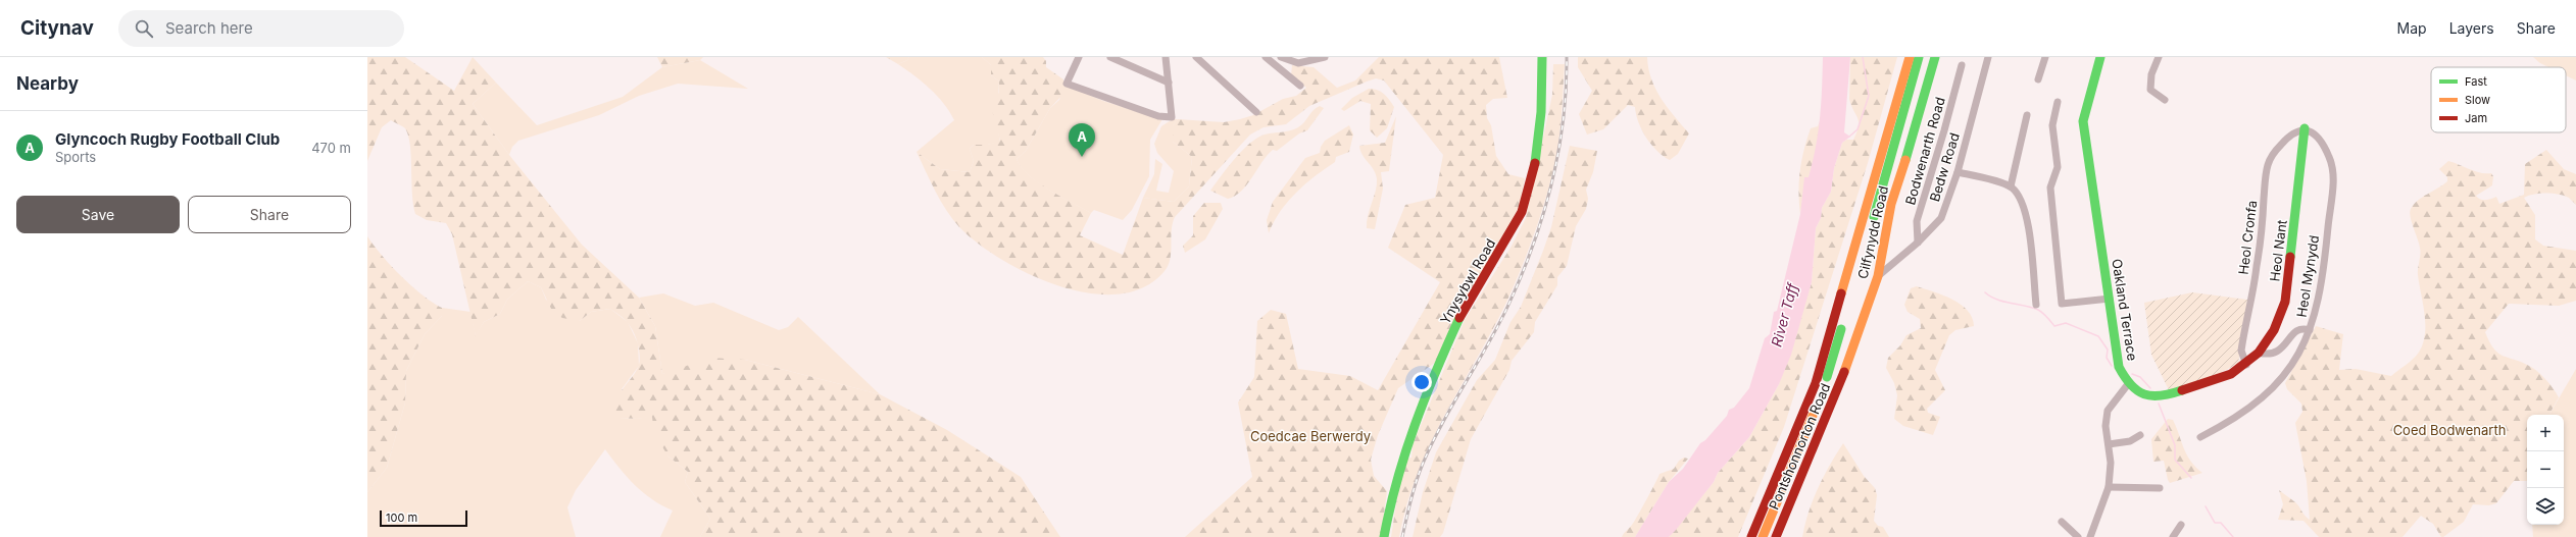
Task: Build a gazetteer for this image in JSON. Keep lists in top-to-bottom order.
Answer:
{
  "streets": {
    "main road": [
      "Cilfynydd Road",
      "Heol Nant",
      "Ynysybwl Road",
      "Oakland Terrace",
      "Pontshonnorton Road"
    ],
    "street": [
      "Bodwenarth Road",
      "Bedw Road",
      "Heol Cronfa",
      "Heol Mynydd"
    ]
  },
  "crossings": [
    ["Bodwenarth Road", "Bedw Road"],
    ["Bedw Road", "Cilfynydd Road"],
    ["Cilfynydd Road", "Pontshonnorton Road"],
    ["Heol Cronfa", "Heol Nant"],
    ["Heol Cronfa", "Heol Mynydd"],
    ["Heol Nant", "Heol Mynydd"]
  ],
  "water": ["River Taff"],
  "parks": ["Coed Bodwenarth", "Coedcae Berwerdy"],
  "legend": ["Fast", "Slow", "Jam"],
  "scale_bar": "100 m",
  "page": {
    "header": "Citynav",
    "search": "Search here",
    "nav": ["Map", "Layers", "Share"],
    "heading": "Nearby",
    "list": [
      {
        "mark": "A",
        "name": "Glyncoch Rugby Football Club",
        "note": "Sports",
        "value": "470 m"
      }
    ],
    "pins": "A",
    "buttons": ["Save", "Share"],
    "map_buttons": ["+", "−"],
    "scale": "100 m"
  }
}
